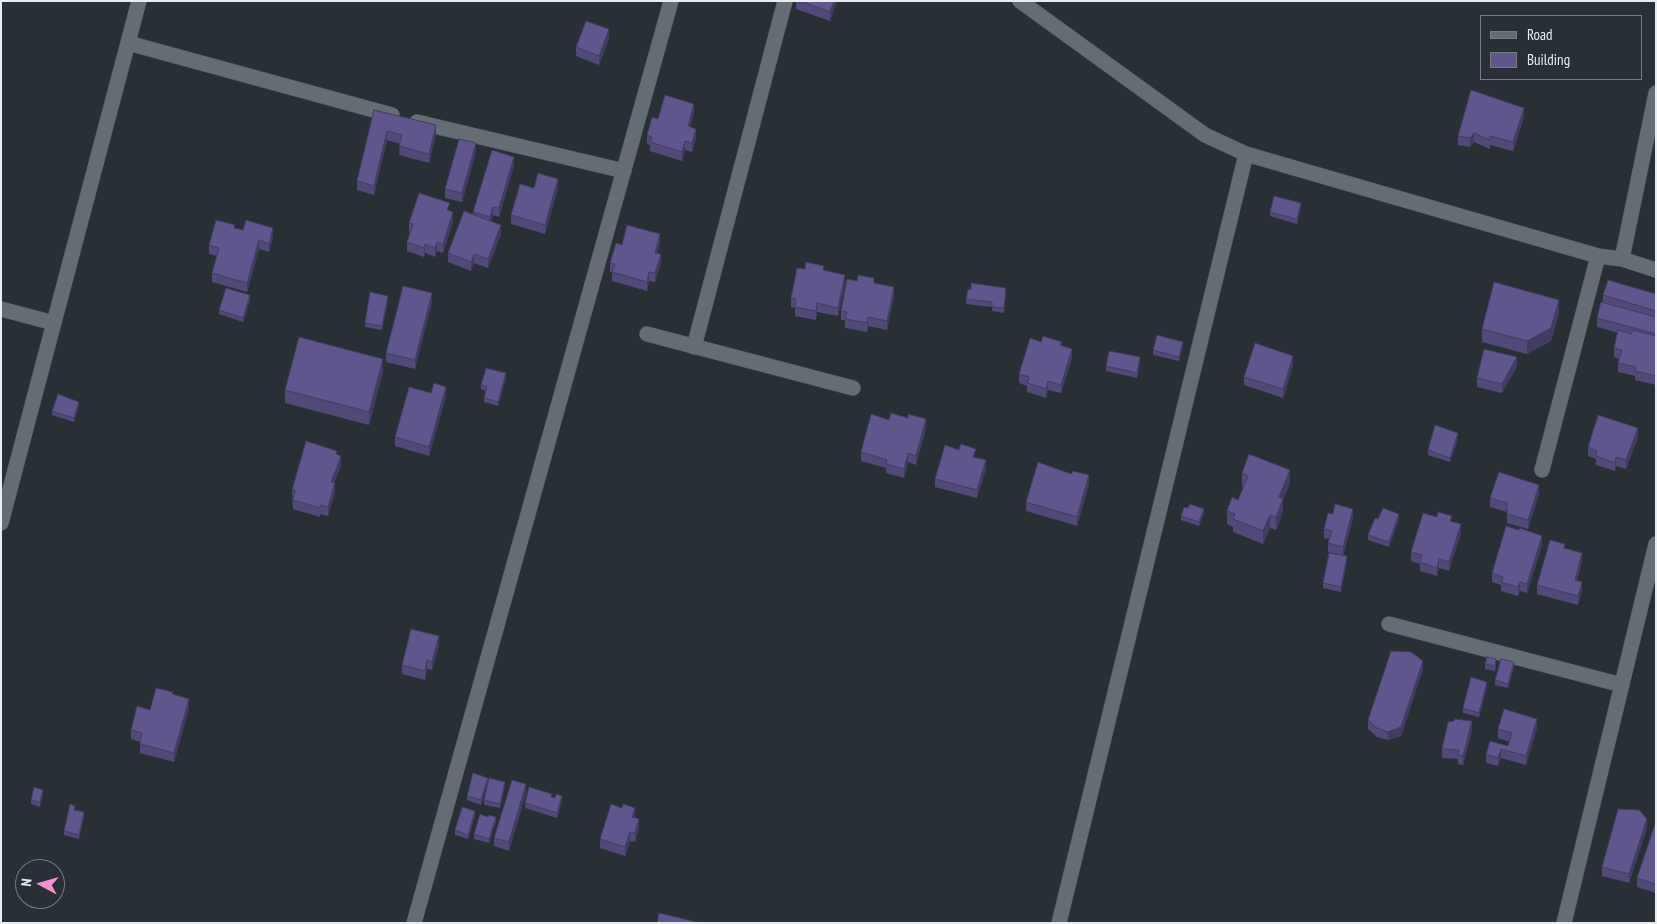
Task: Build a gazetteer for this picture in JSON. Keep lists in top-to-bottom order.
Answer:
{
  "legend": ["Road", "Building"],
  "north": "left"
}
